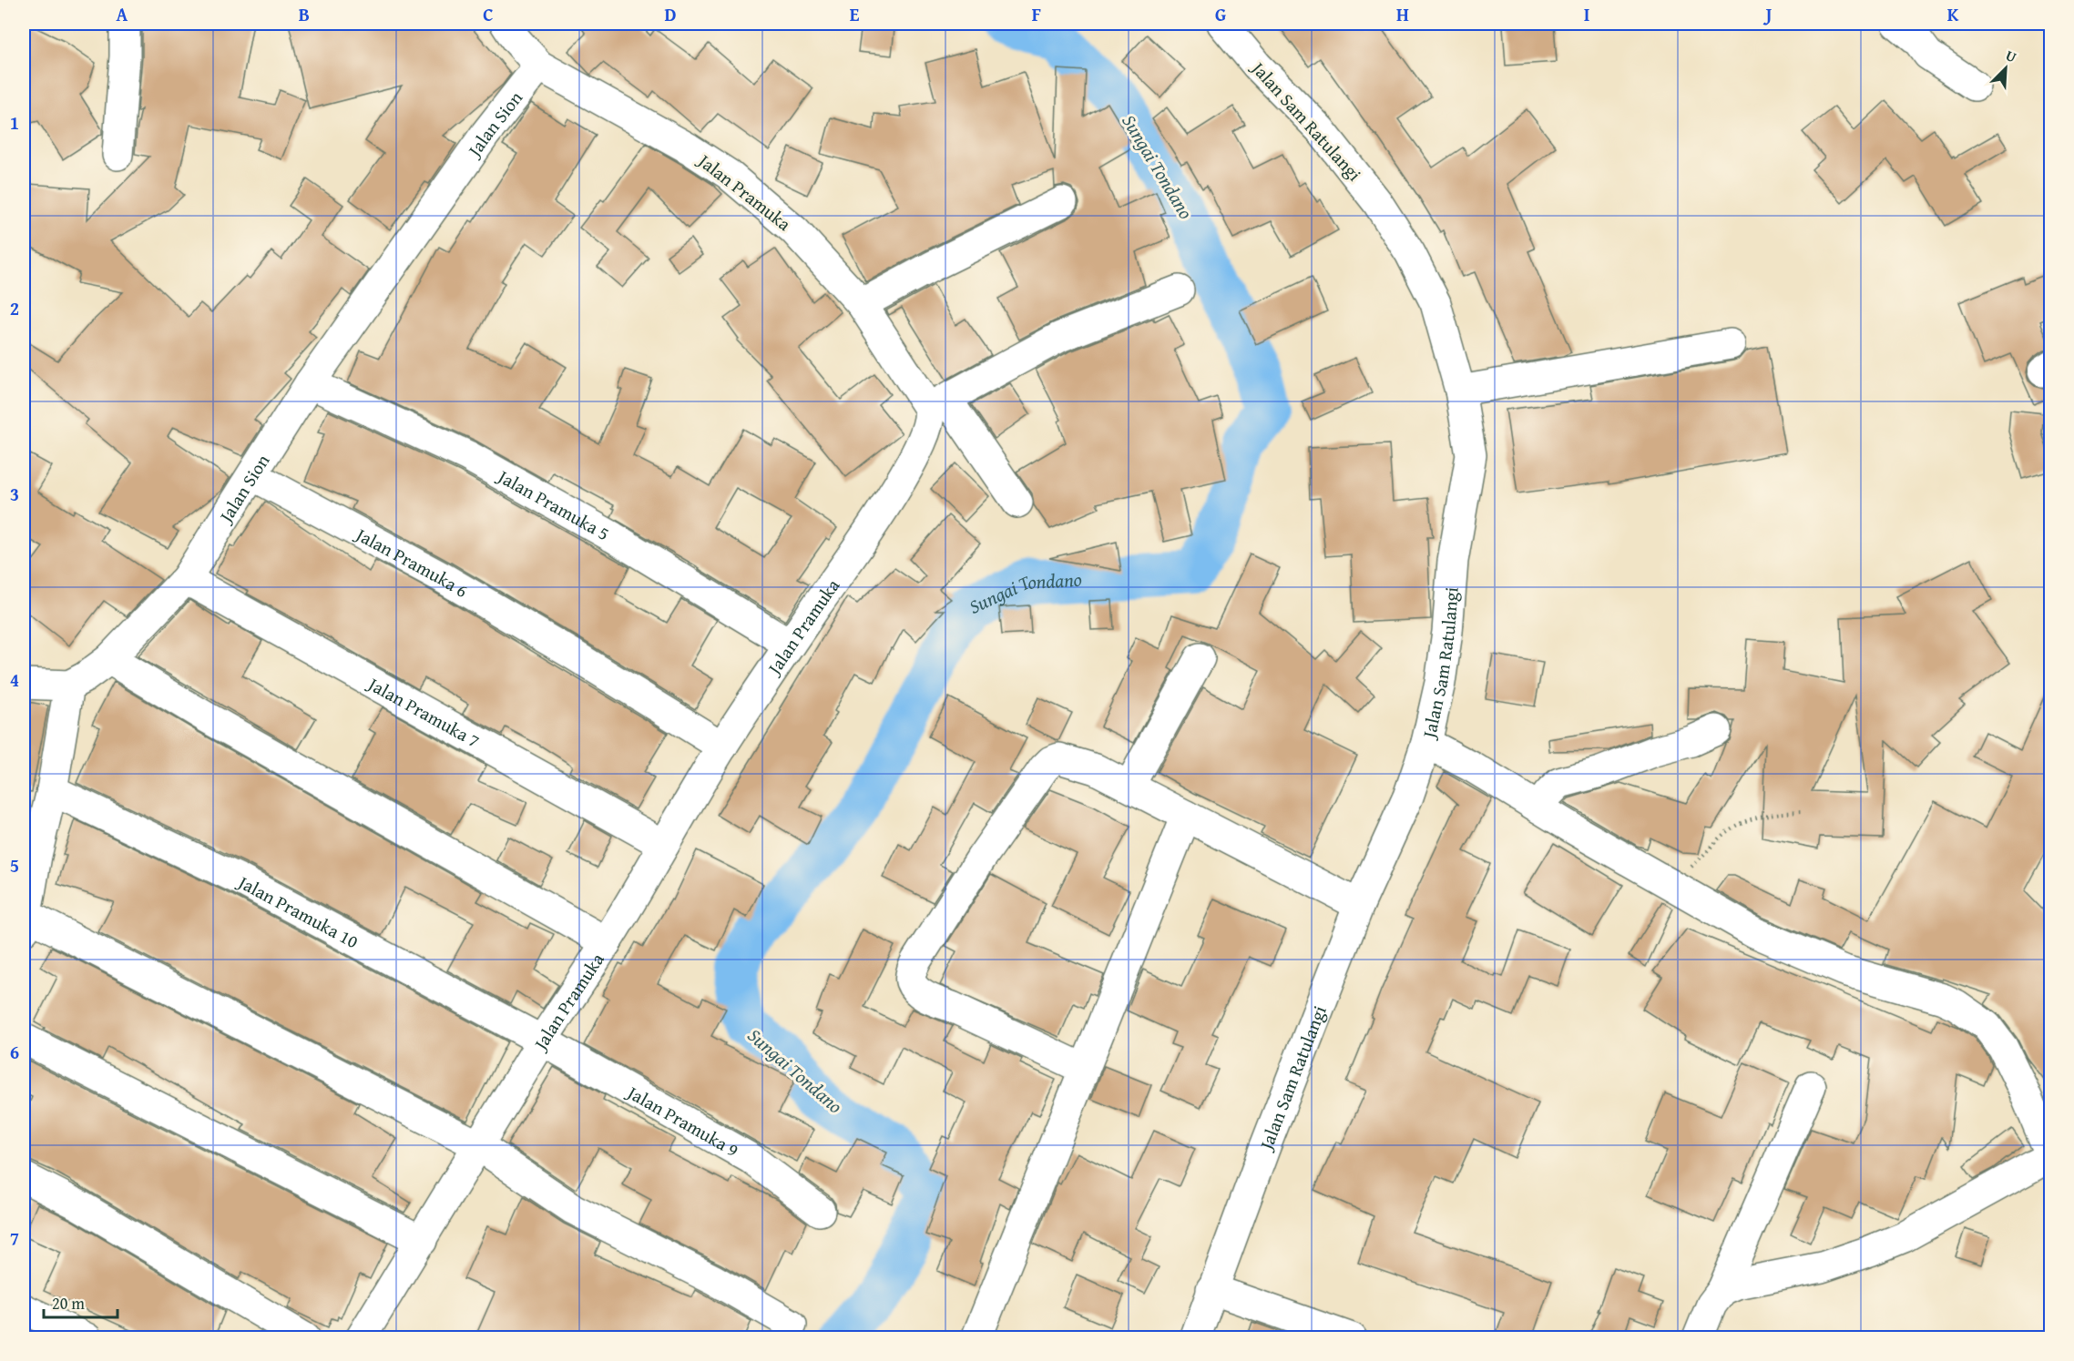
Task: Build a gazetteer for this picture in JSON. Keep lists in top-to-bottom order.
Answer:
{
  "streets": {
    "street": [
      "Jalan Sam Ratulangi",
      "Jalan Sion",
      "Jalan Pramuka",
      "Jalan Pramuka 5",
      "Jalan Pramuka 6",
      "Jalan Pramuka 7",
      "Jalan Pramuka 10",
      "Jalan Pramuka 9"
    ]
  },
  "crossings": [
    ["Jalan Sion", "Jalan Pramuka"],
    ["Jalan Sion", "Jalan Pramuka 5"],
    ["Jalan Sion", "Jalan Pramuka 6"],
    ["Jalan Sion", "Jalan Pramuka 7"],
    ["Jalan Pramuka", "Jalan Pramuka 5"],
    ["Jalan Pramuka", "Jalan Pramuka 6"],
    ["Jalan Pramuka", "Jalan Pramuka 7"],
    ["Jalan Pramuka", "Jalan Pramuka 10"],
    ["Jalan Pramuka", "Jalan Pramuka 9"],
    ["Jalan Pramuka 10", "Jalan Pramuka 9"]
  ],
  "water": ["Sungai Tondano"],
  "scale_bar": "20 m",
  "north": "top right",
  "grid": {
    "columns": [
      "A",
      "B",
      "C",
      "D",
      "E",
      "F",
      "G",
      "H",
      "I",
      "J",
      "K"
    ],
    "rows": [
      "1",
      "2",
      "3",
      "4",
      "5",
      "6",
      "7"
    ]
  }
}
